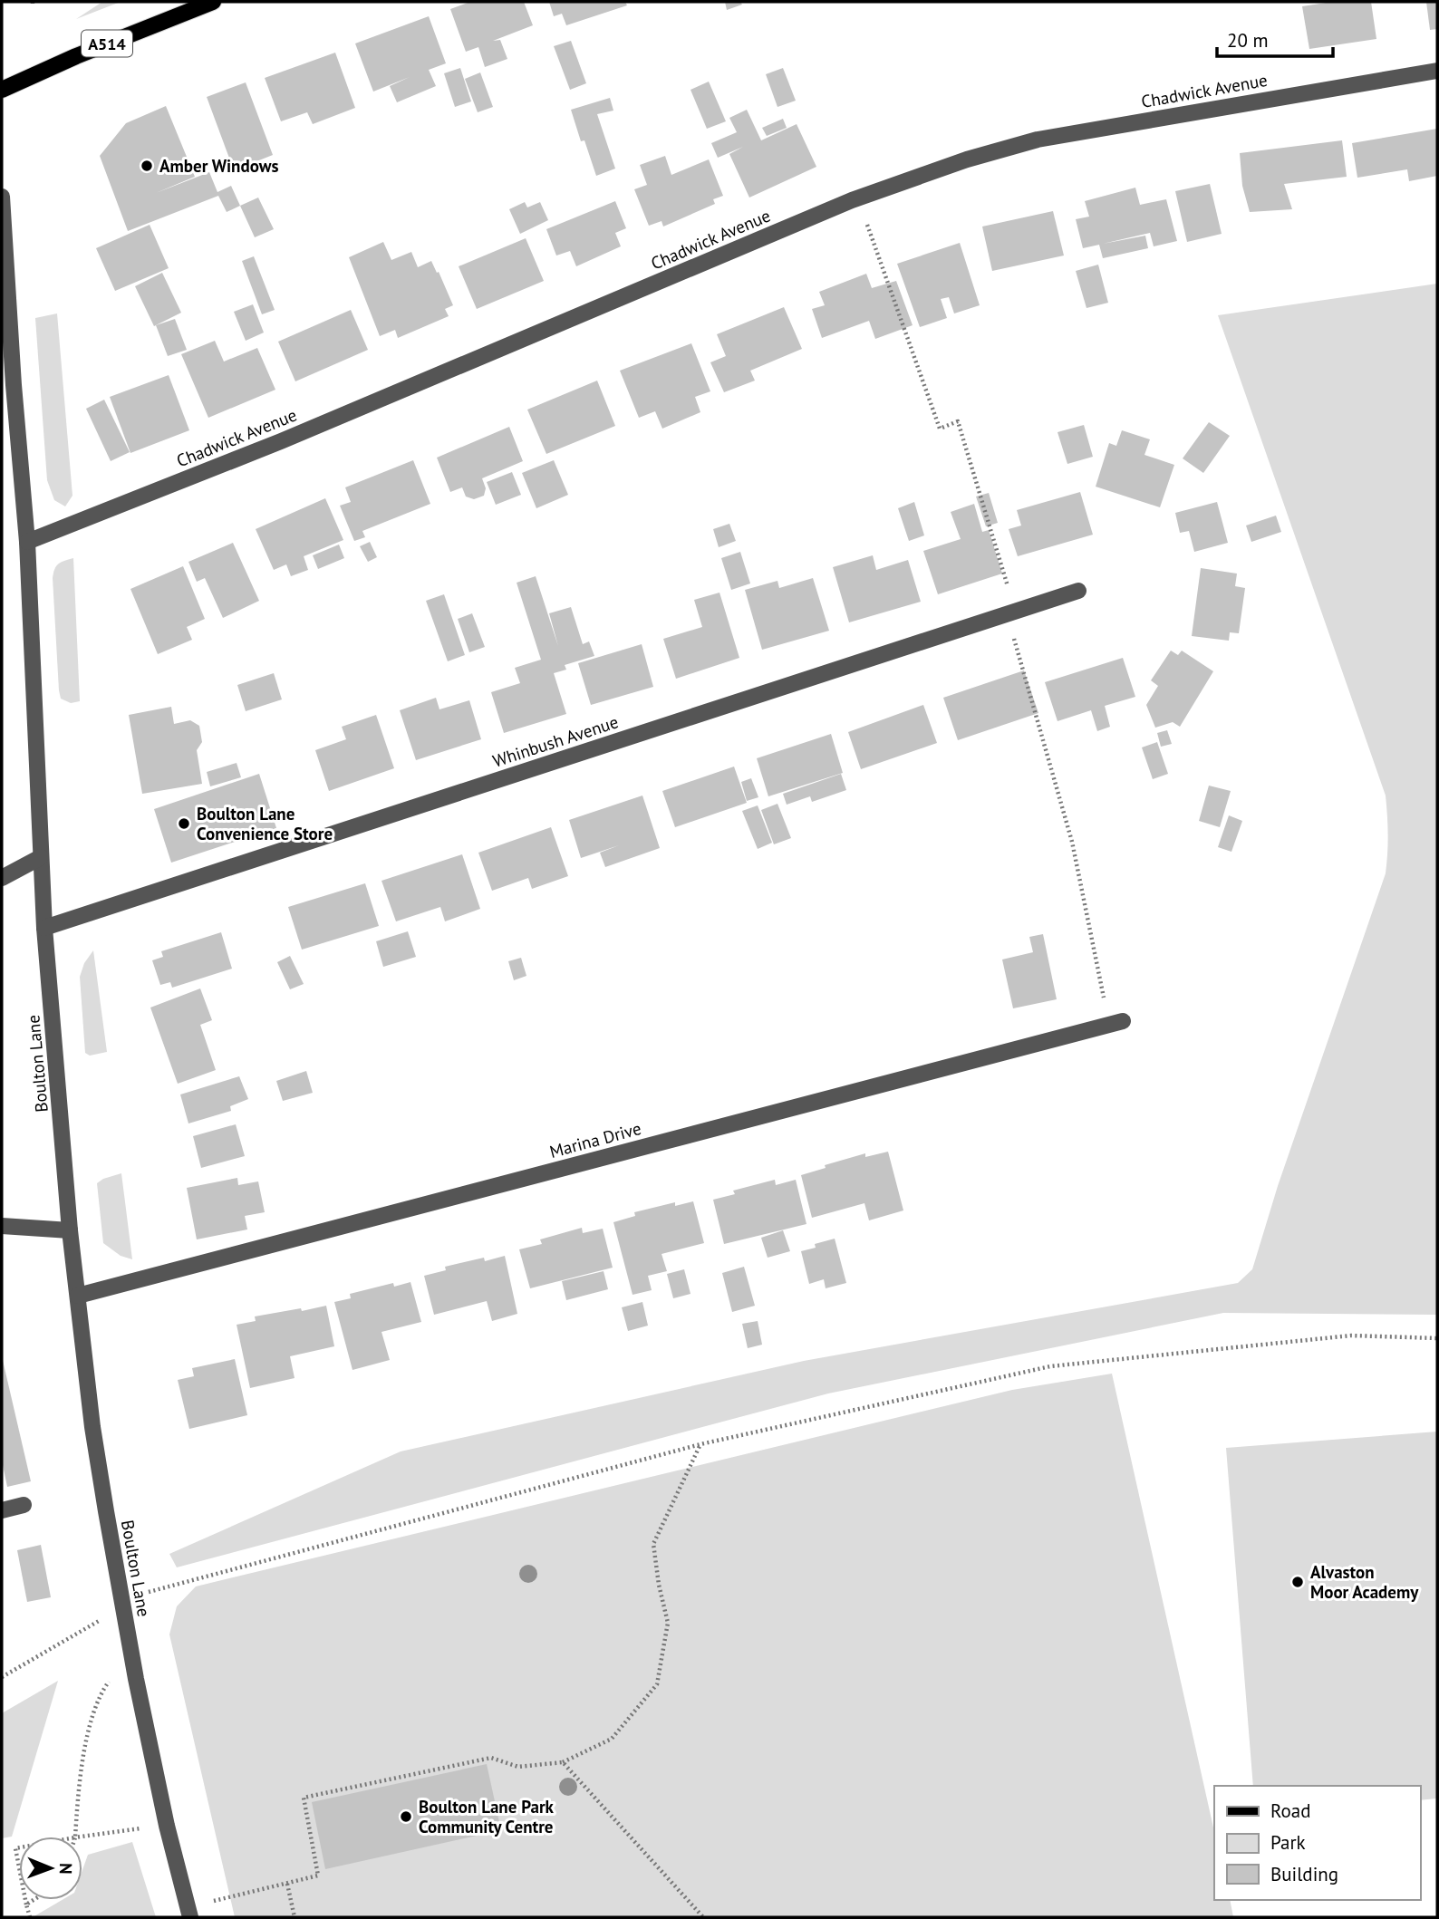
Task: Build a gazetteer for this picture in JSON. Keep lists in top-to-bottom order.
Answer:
{
  "streets": {
    "main road": ["A514"],
    "street": [
      "Chadwick Avenue",
      "Whinbush Avenue",
      "Boulton Lane",
      "Marina Drive"
    ]
  },
  "crossings": [
    ["Chadwick Avenue", "Boulton Lane"],
    ["Whinbush Avenue", "Boulton Lane"],
    ["Boulton Lane", "Marina Drive"]
  ],
  "places": [
    "Amber Windows",
    "Boulton Lane Convenience Store",
    "Alvaston Moor Academy",
    "Boulton Lane Park Community Centre"
  ],
  "legend": ["Road", "Park", "Building"],
  "scale_bar": "20 m",
  "north": "right"
}
